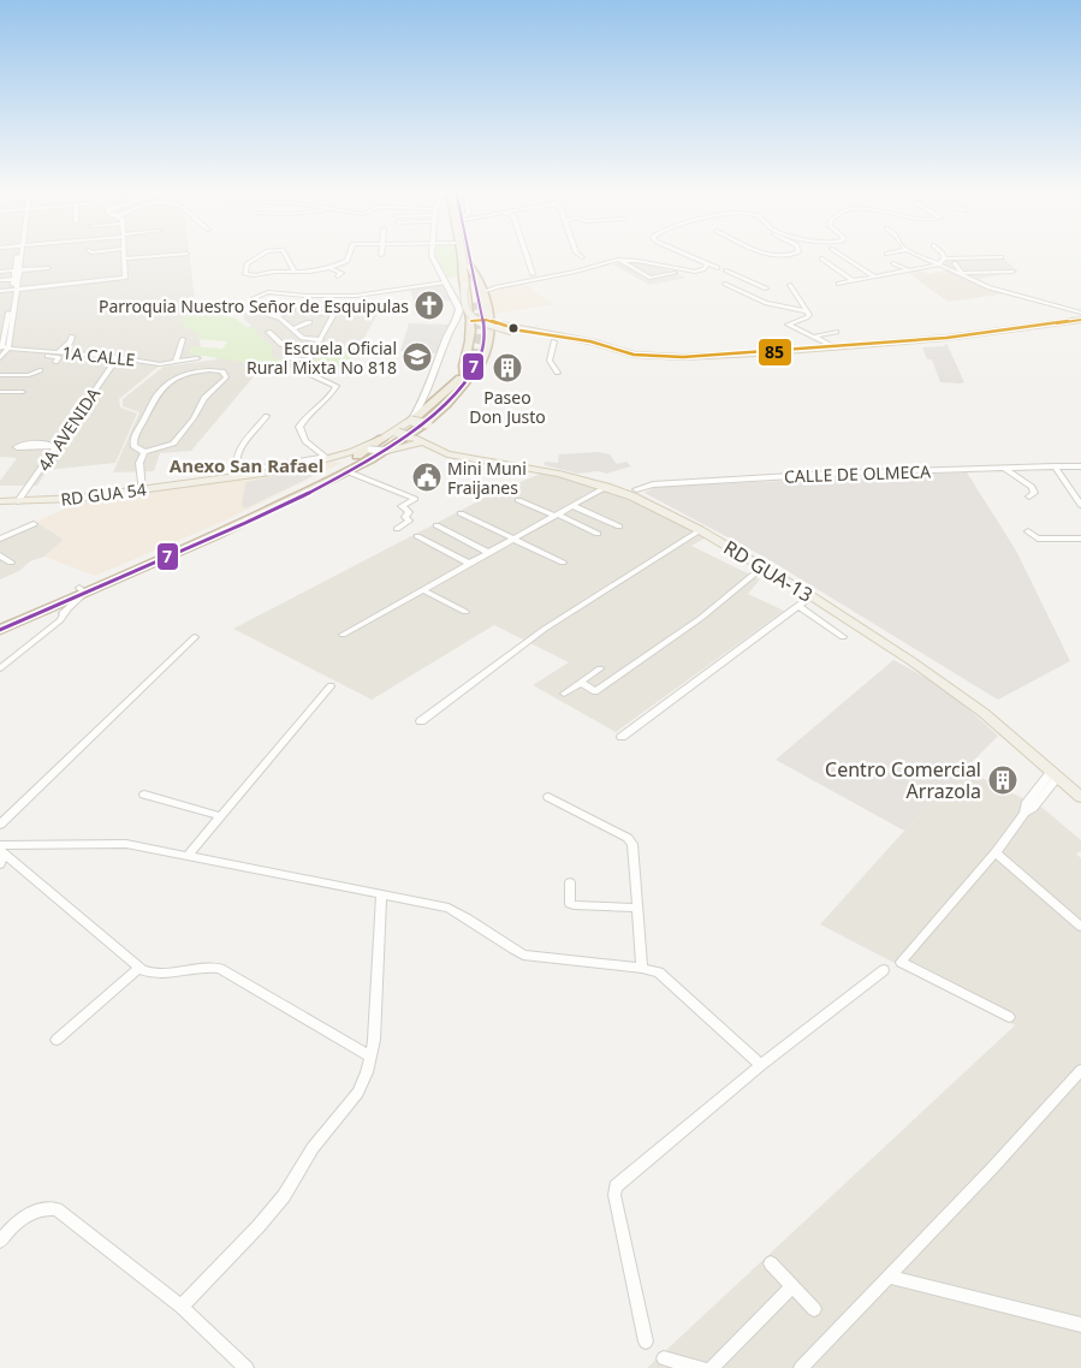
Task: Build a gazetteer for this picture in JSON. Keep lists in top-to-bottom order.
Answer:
{
  "streets": {
    "main road": ["RD GUA 54", "RD GUA-13"],
    "street": ["1A CALLE", "4A AVENIDA", "CALLE DE OLMECA"]
  },
  "crossings": [
    ["1A CALLE", "4A AVENIDA"],
    ["4A AVENIDA", "RD GUA 54"],
    ["CALLE DE OLMECA", "RD GUA-13"],
    ["RD GUA 54", "RD GUA-13"]
  ],
  "districts": ["Anexo San Rafael"],
  "places": {
    "church": ["Parroquia Nuestro Señor de Esquipulas"],
    "school or university": ["Escuela Oficial Rural Mixta No 818"],
    "building": ["Paseo Don Justo", "Centro Comercial Arrazola"],
    "public building": ["Mini Muni Fraijanes"]
  },
  "lines": ["transit line 7", "transit line 85"]
}
